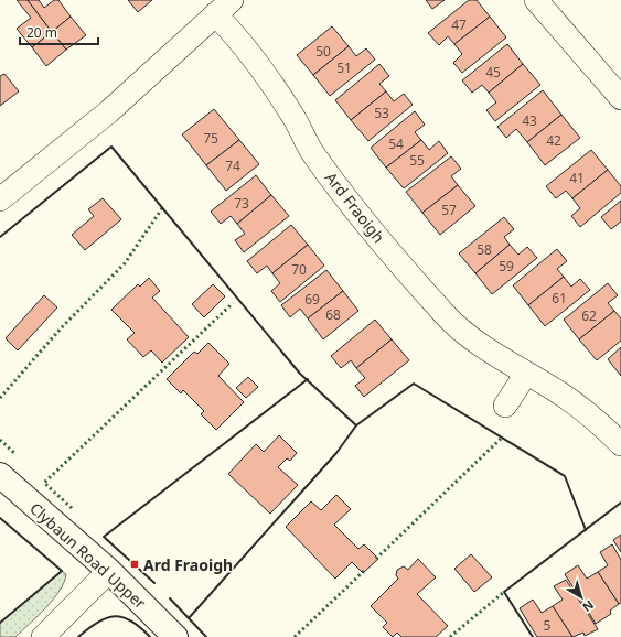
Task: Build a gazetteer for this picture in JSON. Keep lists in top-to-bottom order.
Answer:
{
  "streets": {
    "street": ["Ard Fraoigh", "Clybaun Road Upper"]
  },
  "places": {
    "transit": ["Ard Fraoigh"]
  },
  "house_numbers": [
    "47",
    "50",
    "51",
    "45",
    "53",
    "43",
    "75",
    "42",
    "54",
    "55",
    "74",
    "41",
    "73",
    "57",
    "58",
    "59",
    "70",
    "61",
    "69",
    "68",
    "62",
    "5"
  ],
  "scale_bar": "20 m",
  "north": "bottom right"
}
